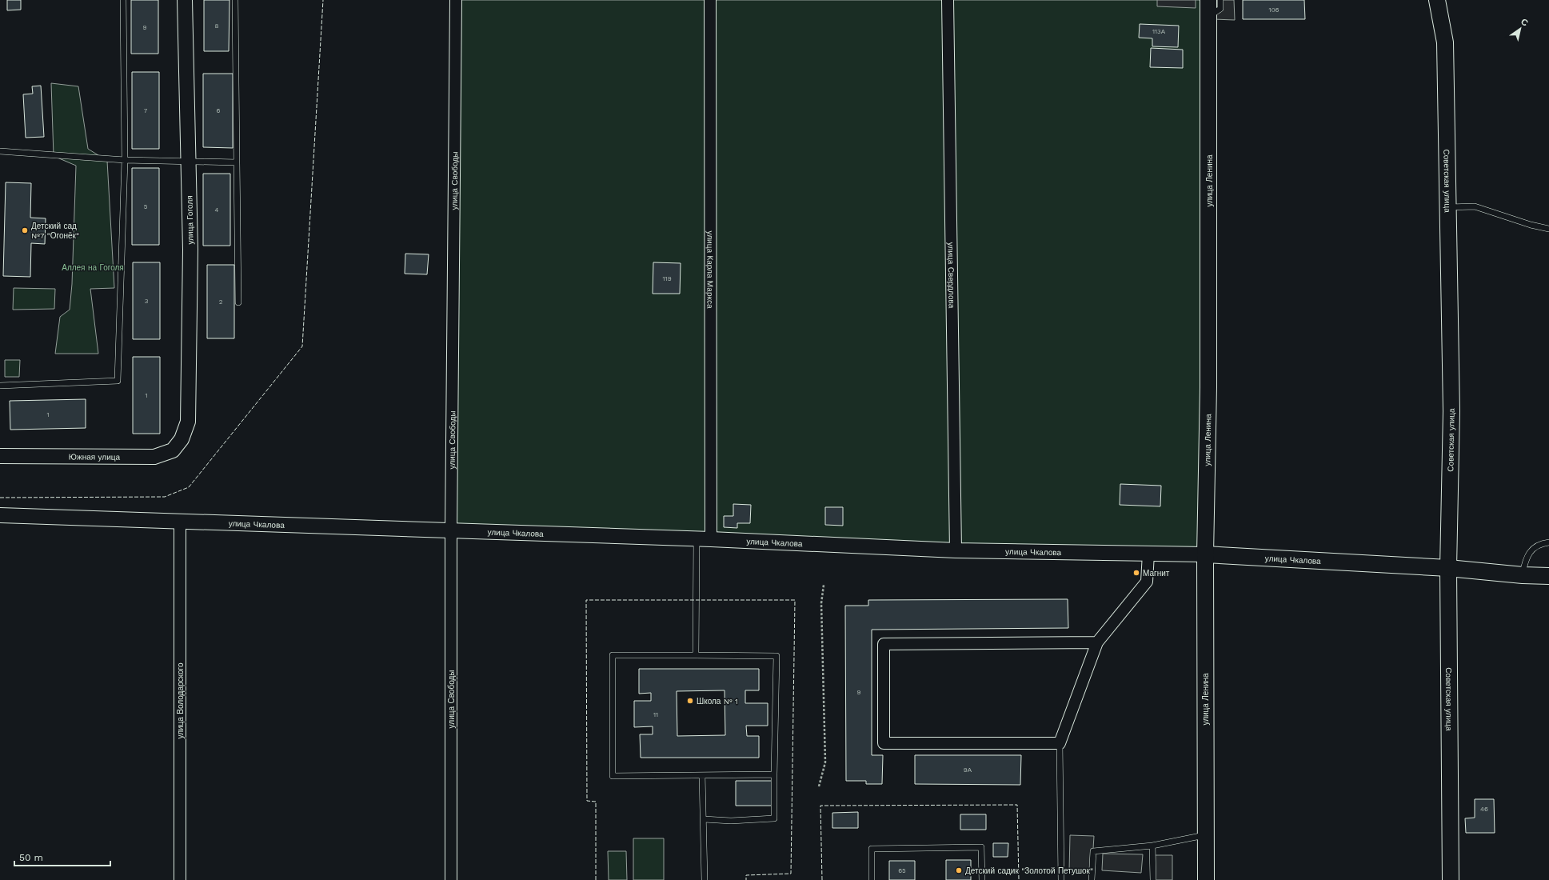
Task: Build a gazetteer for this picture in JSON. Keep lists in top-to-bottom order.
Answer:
{
  "streets": {
    "main road": ["улица Ленина", "Советская улица", "улица Чкалова"],
    "street": [
      "улица Свободы",
      "улица Гоголя",
      "улица Карла Маркса",
      "улица Свердлова",
      "Южная улица",
      "улица Володарского"
    ]
  },
  "crossings": [
    ["улица Свободы", "улица Чкалова"],
    ["улица Ленина", "улица Чкалова"],
    ["Советская улица", "улица Чкалова"],
    ["улица Гоголя", "Южная улица"],
    ["улица Карла Маркса", "улица Чкалова"],
    ["улица Свердлова", "улица Чкалова"],
    ["улица Чкалова", "улица Володарского"]
  ],
  "parks": ["Аллея на Гоголя"],
  "places": [
    "Детский сад №7 \"Огонёк\"",
    "Магнит",
    "Школа № 1",
    "Детский садик \"Золотой Петушок\""
  ],
  "house_numbers": [
    "106",
    "8",
    "9",
    "113А",
    "7",
    "6",
    "5",
    "4",
    "119",
    "3",
    "2",
    "1",
    "1",
    "9",
    "11",
    "9А",
    "46",
    "65"
  ],
  "scale_bar": "50 m",
  "north": "top right"
}
